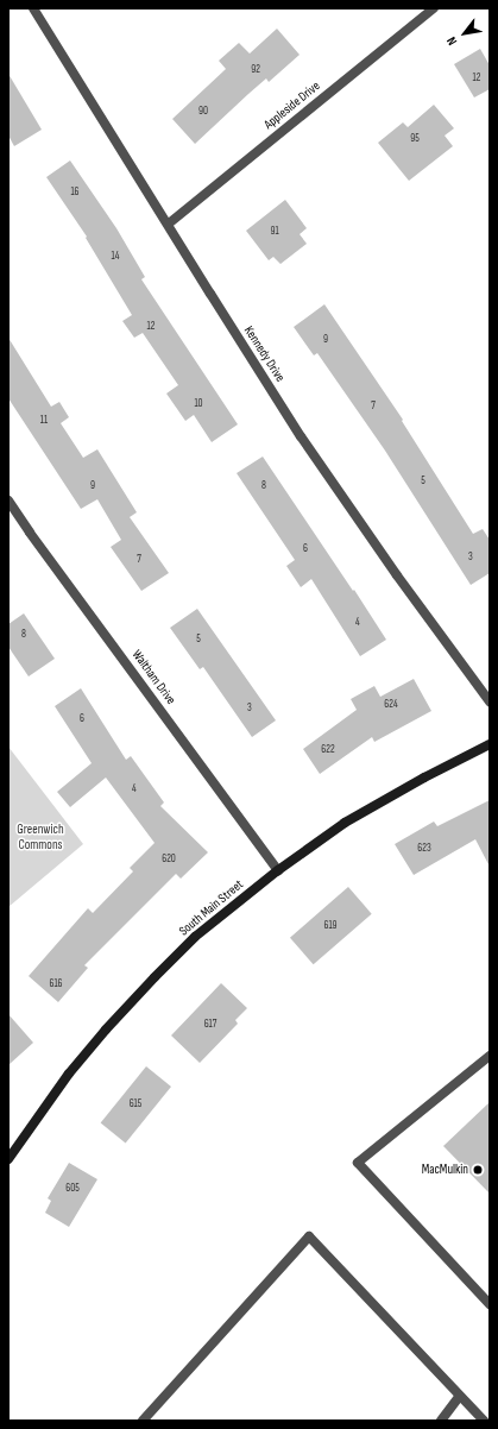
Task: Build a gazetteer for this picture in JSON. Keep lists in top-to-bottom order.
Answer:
{
  "streets": {
    "street": [
      "Appleside Drive",
      "Kennedy Drive",
      "Waltham Drive",
      "South Main Street"
    ]
  },
  "crossings": [
    ["Appleside Drive", "Kennedy Drive"],
    ["Waltham Drive", "South Main Street"]
  ],
  "parks": ["Greenwich Commons"],
  "places": ["MacMulkin"],
  "house_numbers": [
    "92",
    "12",
    "90",
    "95",
    "16",
    "91",
    "14",
    "12",
    "9",
    "10",
    "7",
    "11",
    "5",
    "9",
    "8",
    "6",
    "3",
    "7",
    "4",
    "8",
    "5",
    "624",
    "3",
    "6",
    "622",
    "4",
    "623",
    "620",
    "619",
    "616",
    "617",
    "615",
    "605"
  ],
  "north": "bottom left"
}
